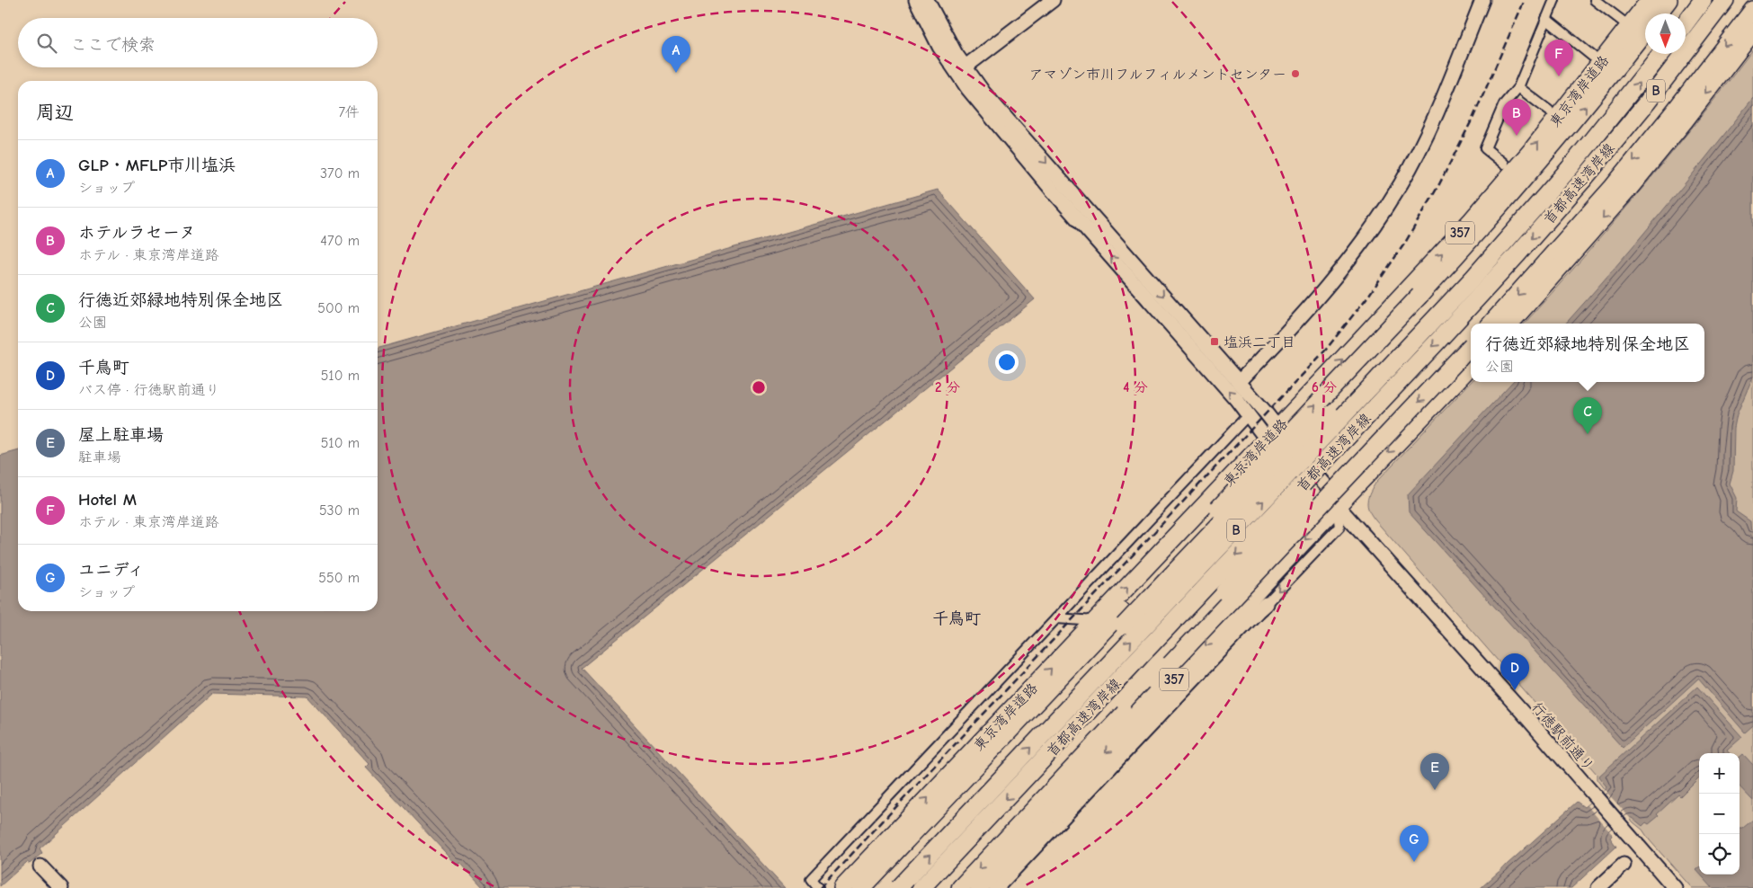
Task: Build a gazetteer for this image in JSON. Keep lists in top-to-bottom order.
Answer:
{
  "streets": {
    "highway": [
      "東京湾岸道路",
      "B",
      "首都高速湾岸線",
      "357"
    ],
    "street": ["行徳駅前通り"]
  },
  "crossings": [
    ["357", "行徳駅前通り"]
  ],
  "districts": ["千鳥町"],
  "places": {
    "other": ["アマゾン市川フルフィルメントセンター"],
    "transit": ["塩浜二丁目"]
  },
  "north": "bottom",
  "page": {
    "search": "ここで検索",
    "pins": [
      "A",
      "F",
      "B",
      "C",
      "D",
      "E",
      "G"
    ],
    "heading": ["周辺", "7件"],
    "list": [
      {
        "mark": "A",
        "name": "GLP・MFLP市川塩浜",
        "note": "ショップ",
        "value": "370 m"
      },
      {
        "mark": "B",
        "name": "ホテルラセーヌ",
        "note": "ホテル · 東京湾岸道路",
        "value": "470 m"
      },
      {
        "mark": "C",
        "name": "行徳近郊緑地特別保全地区",
        "note": "公園",
        "value": "500 m"
      },
      {
        "mark": "D",
        "name": "千鳥町",
        "note": "バス停 · 行徳駅前通り",
        "value": "510 m"
      },
      {
        "mark": "E",
        "name": "屋上駐車場",
        "note": "駐車場",
        "value": "510 m"
      },
      {
        "mark": "F",
        "name": "Hotel M",
        "note": "ホテル · 東京湾岸道路",
        "value": "530 m"
      },
      {
        "mark": "G",
        "name": "ユニディ",
        "note": "ショップ",
        "value": "550 m"
      }
    ],
    "popup": ["行徳近郊緑地特別保全地区", "公園"],
    "map_buttons": ["+", "−"]
  },
  "rings": ["2 分", "4 分", "6 分"]
}
